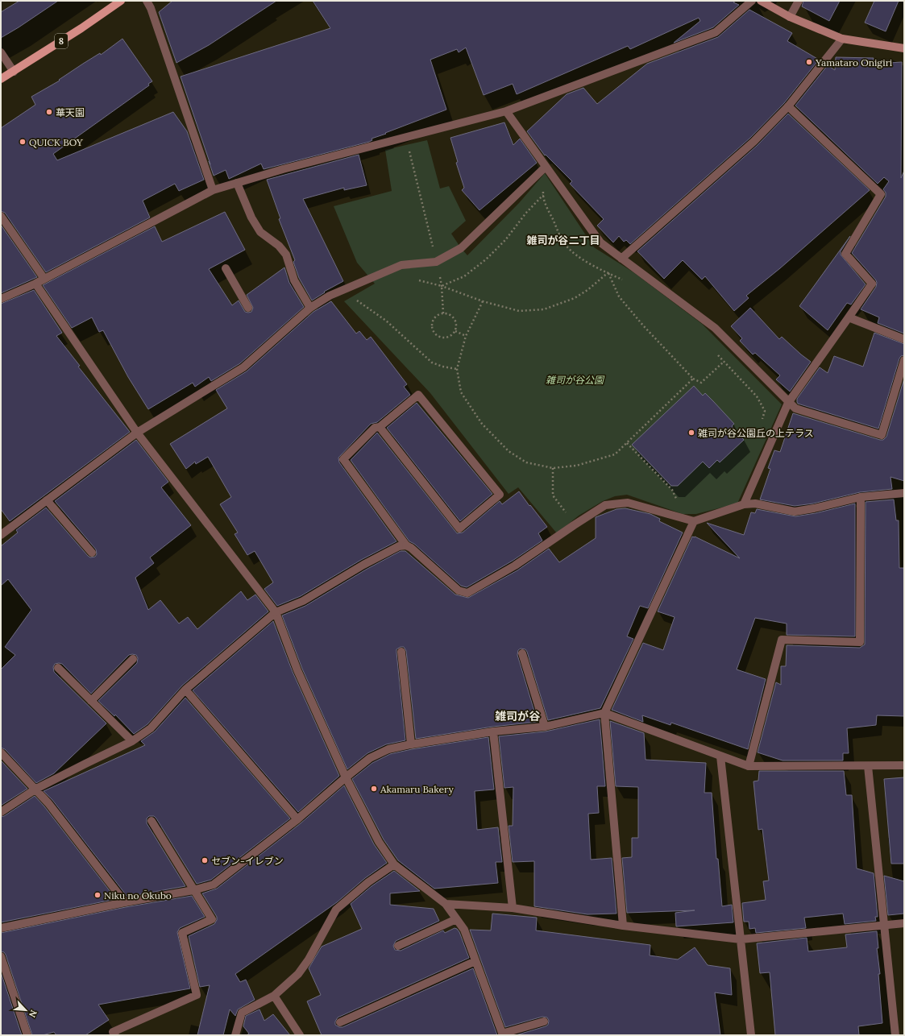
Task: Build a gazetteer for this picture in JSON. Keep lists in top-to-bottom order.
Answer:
{
  "streets": {
    "main road": ["8"]
  },
  "districts": ["雑司が谷二丁目", "雑司が谷"],
  "parks": ["雑司が谷公園"],
  "places": [
    "Yamataro Onigiri",
    "華天園",
    "QUICK BOY",
    "雑司が谷公園丘の上テラス",
    "Akamaru Bakery",
    "セブン-イレブン",
    "Niku no Ōkubo"
  ],
  "north": "bottom right"
}
